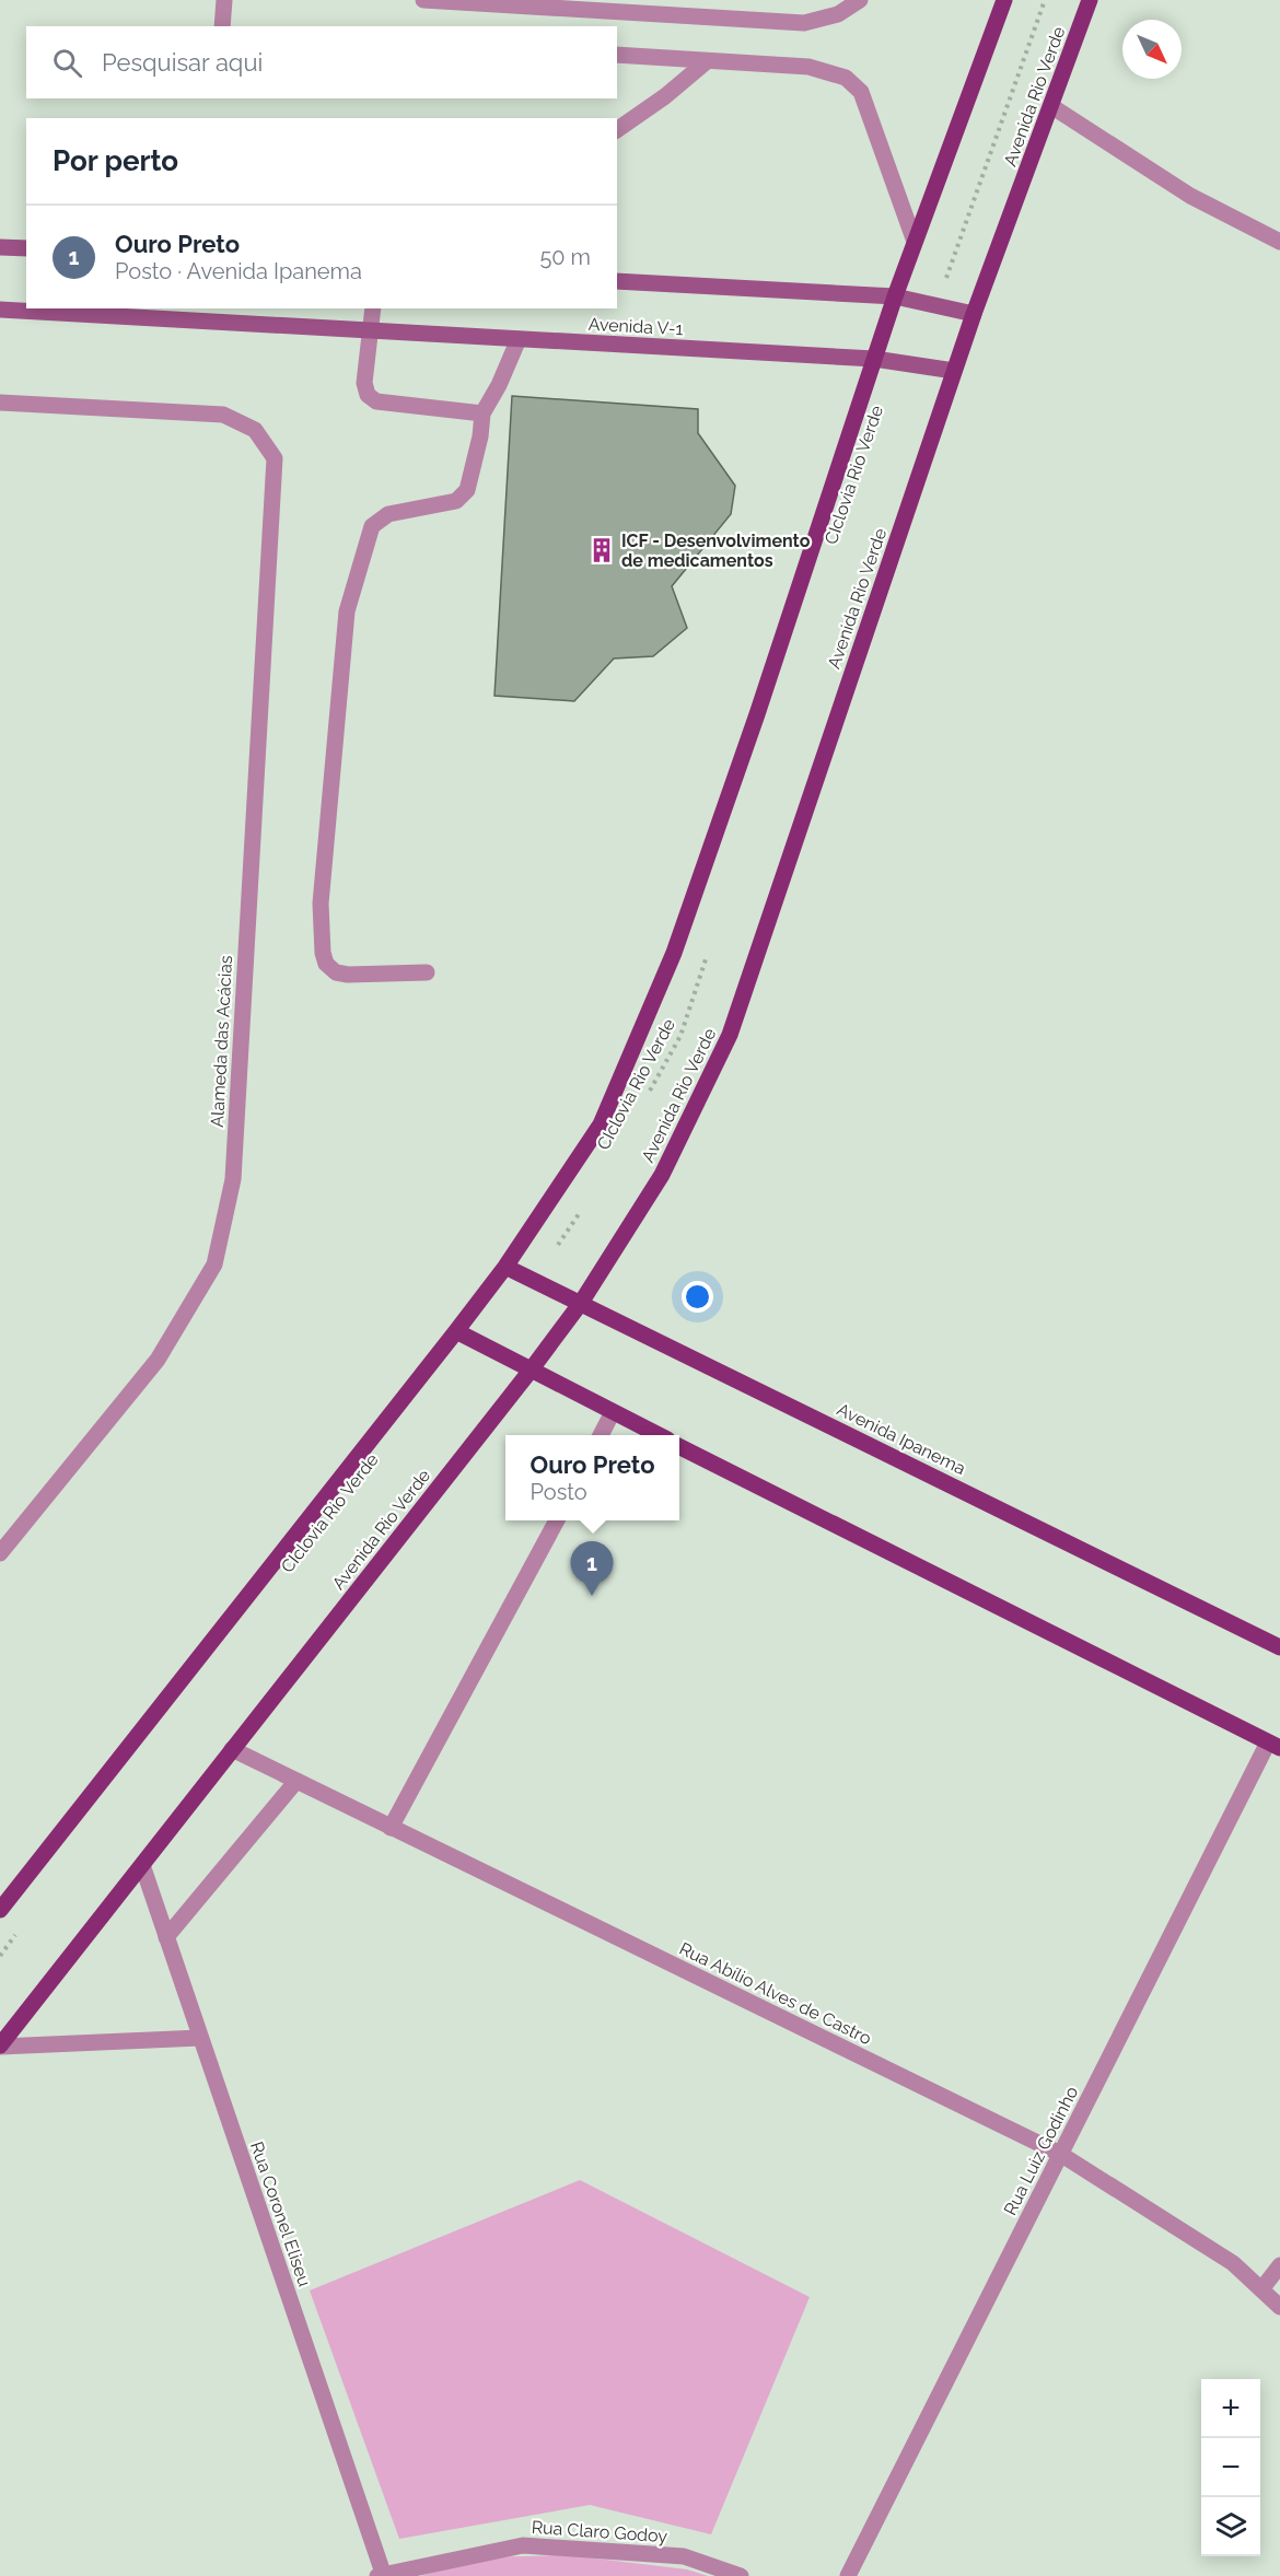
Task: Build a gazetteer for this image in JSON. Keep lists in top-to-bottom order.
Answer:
{
  "streets": {
    "main road": ["Avenida Rio Verde", "Avenida Ipanema"],
    "street": [
      "Avenida V-1",
      "Alameda das Acácias",
      "Rua Abílio Alves de Castro",
      "Rua Luiz Godinho",
      "Rua Coronel Eliseu",
      "Rua Claro Godoy"
    ],
    "path": ["CIclovia Rio Verde"]
  },
  "crossings": [
    ["Avenida Rio Verde", "Avenida V-1"],
    ["Avenida Rio Verde", "Avenida Ipanema"],
    ["Avenida Rio Verde", "Rua Abílio Alves de Castro"],
    ["Avenida Rio Verde", "Rua Coronel Eliseu"],
    ["Rua Abílio Alves de Castro", "Rua Luiz Godinho"],
    ["Rua Coronel Eliseu", "Rua Claro Godoy"]
  ],
  "places": {
    "building": ["ICF - Desenvolvimento de medicamentos"]
  },
  "north": "bottom right",
  "page": {
    "search": "Pesquisar aqui",
    "heading": "Por perto",
    "list": [
      {
        "mark": "1",
        "name": "Ouro Preto",
        "note": "Posto · Avenida Ipanema",
        "value": "50 m"
      }
    ],
    "popup": ["Ouro Preto", "Posto"],
    "pins": "1",
    "map_buttons": ["+", "−"]
  }
}
